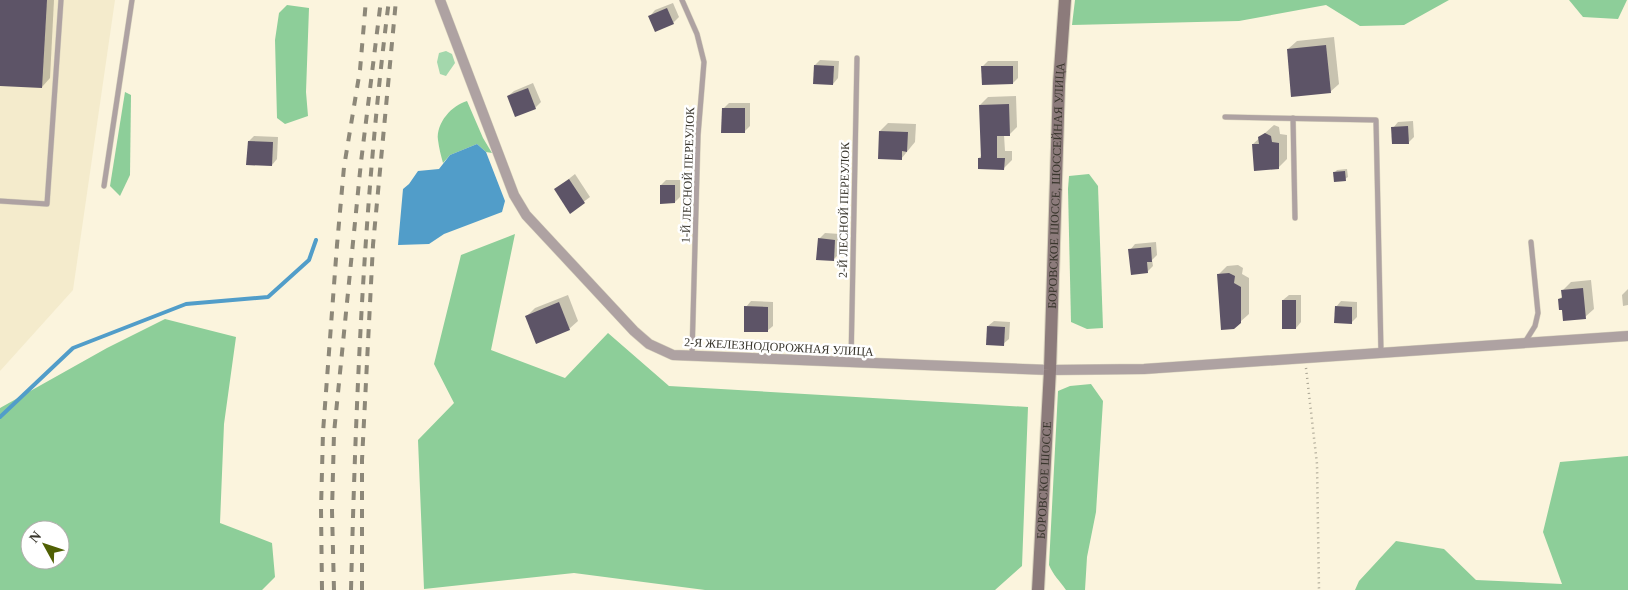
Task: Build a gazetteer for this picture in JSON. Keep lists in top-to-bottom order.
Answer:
{
  "streets": {
    "main road": ["БОРОВСКОЕ ШОССЕ, ШОССЕЙНАЯ УЛИЦА", "БОРОВСКОЕ ШОССЕ"],
    "street": ["2-Я ЖЕЛЕЗНОДОРОЖНАЯ УЛИЦА"],
    "lane": ["1-Й ЛЕСНОЙ ПЕРЕУЛОК", "2-Й ЛЕСНОЙ ПЕРЕУЛОК"]
  },
  "crossings": [
    ["1-Й ЛЕСНОЙ ПЕРЕУЛОК", "2-Я ЖЕЛЕЗНОДОРОЖНАЯ УЛИЦА"],
    ["БОРОВСКОЕ ШОССЕ, ШОССЕЙНАЯ УЛИЦА", "2-Я ЖЕЛЕЗНОДОРОЖНАЯ УЛИЦА"],
    ["БОРОВСКОЕ ШОССЕ, ШОССЕЙНАЯ УЛИЦА", "БОРОВСКОЕ ШОССЕ"],
    ["2-Й ЛЕСНОЙ ПЕРЕУЛОК", "2-Я ЖЕЛЕЗНОДОРОЖНАЯ УЛИЦА"],
    ["2-Я ЖЕЛЕЗНОДОРОЖНАЯ УЛИЦА", "БОРОВСКОЕ ШОССЕ"]
  ],
  "north": "top left"
}
